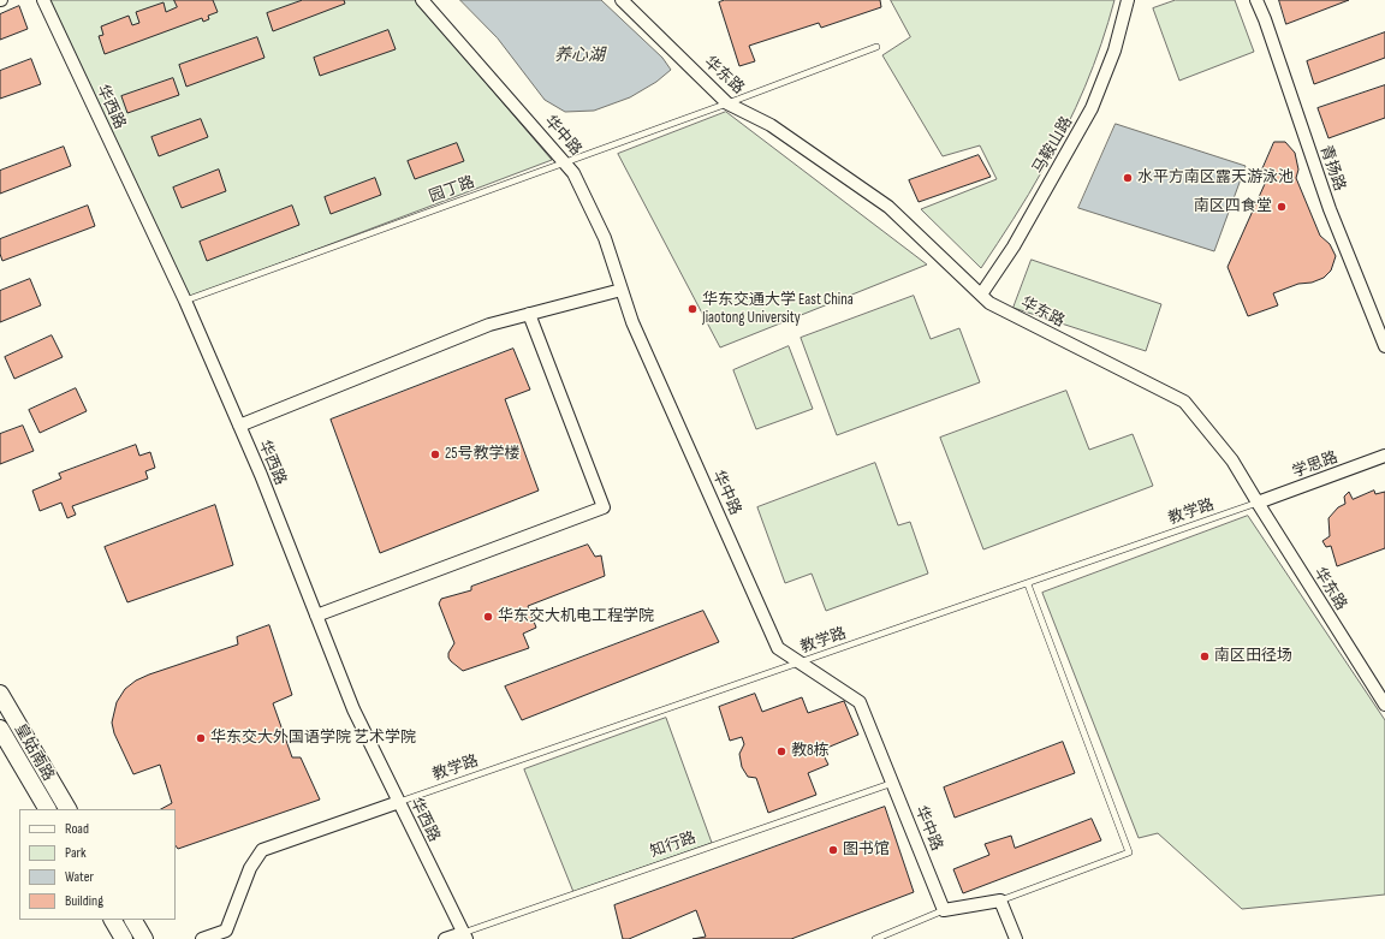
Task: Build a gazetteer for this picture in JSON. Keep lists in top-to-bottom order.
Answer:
{
  "streets": {
    "street": [
      "华东路",
      "华西路",
      "华中路",
      "马鞍山路",
      "青扬路",
      "学思路",
      "皇姑南路"
    ],
    "lane": ["园丁路", "教学路", "知行路"]
  },
  "crossings": [
    ["华东路", "马鞍山路"],
    ["华东路", "园丁路"],
    ["华东路", "学思路"],
    ["华东路", "教学路"],
    ["华西路", "园丁路"],
    ["华西路", "教学路"],
    ["华西路", "知行路"],
    ["华中路", "园丁路"],
    ["华中路", "教学路"],
    ["华中路", "知行路"],
    ["学思路", "教学路"]
  ],
  "water": ["养心湖"],
  "places": [
    "水平方南区露天游泳池",
    "南区四食堂",
    "华东交通大学 East China Jiaotong University",
    "25号教学楼",
    "华东交大机电工程学院",
    "南区田径场",
    "华东交大外国语学院 艺术学院",
    "教8栋",
    "图书馆"
  ],
  "legend": [
    "Road",
    "Park",
    "Water",
    "Building"
  ]
}
